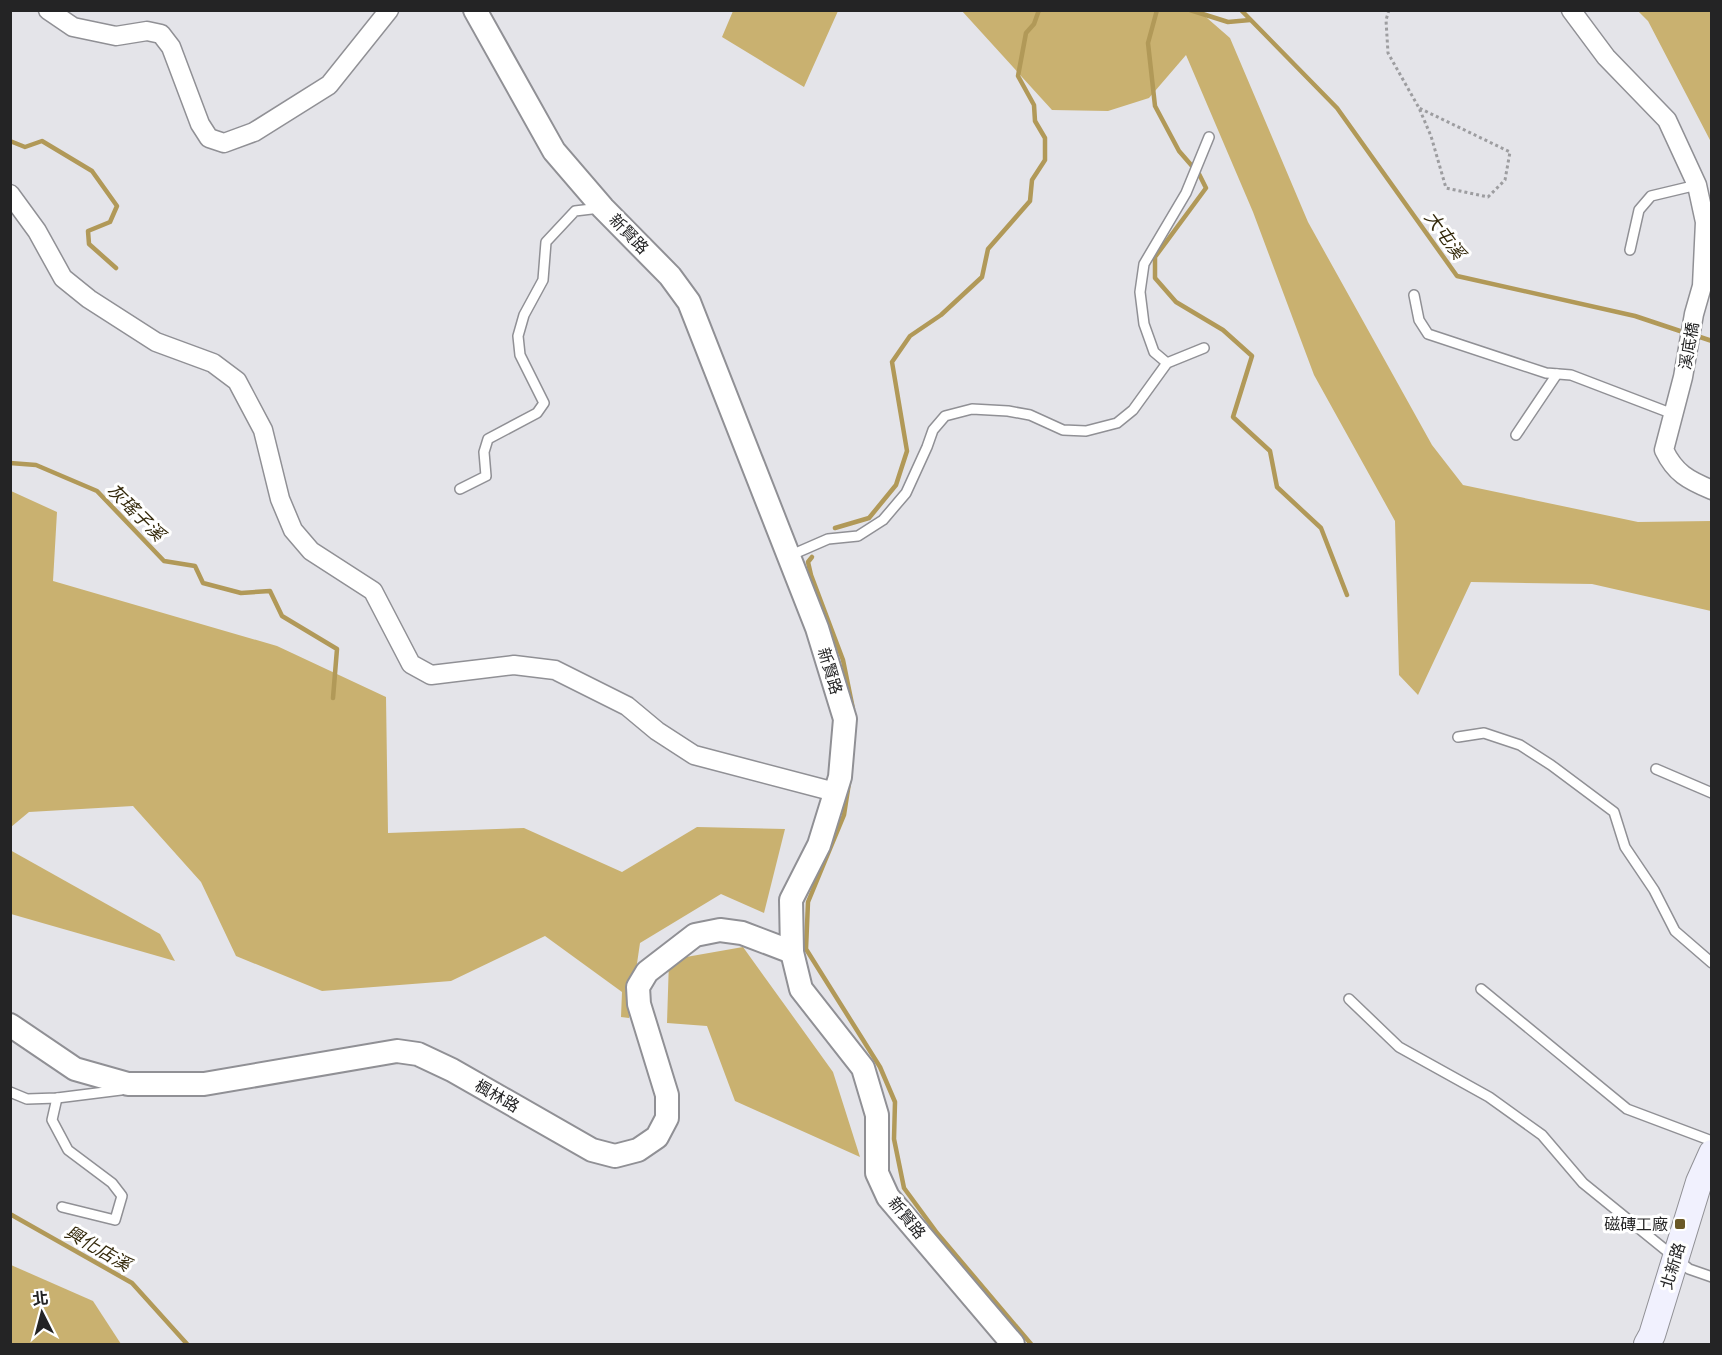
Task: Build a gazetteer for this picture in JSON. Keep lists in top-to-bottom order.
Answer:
{
  "streets": {
    "main road": ["北新路"],
    "street": ["新賢路", "溪底橋", "楓林路"]
  },
  "crossings": [
    ["新賢路", "楓林路"]
  ],
  "water": ["大屯溪", "灰瑤子溪", "興化店溪"],
  "places": {
    "transit": ["磁磚工廠"]
  },
  "north": "top"
}
